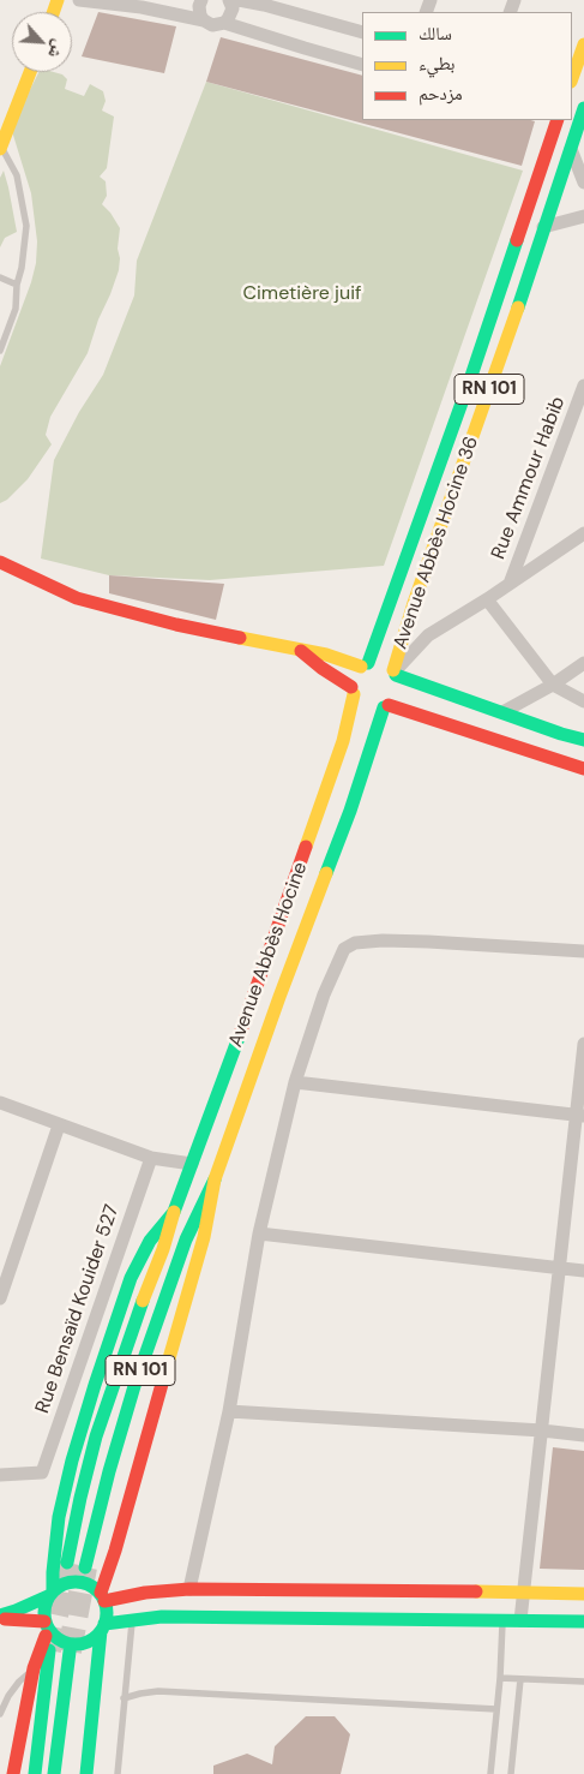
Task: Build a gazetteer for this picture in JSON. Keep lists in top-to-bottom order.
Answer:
{
  "streets": {
    "main road": ["RN 101", "Avenue Abbès Hocine 36", "Avenue Abbès Hocine"],
    "street": ["Rue Ammour Habib", "Rue Bensaïd Kouider 527"]
  },
  "crossings": [
    ["RN 101", "Avenue Abbès Hocine"],
    ["Avenue Abbès Hocine 36", "Avenue Abbès Hocine"]
  ],
  "parks": ["Cimetière juif"],
  "legend": ["سالك", "بطيء", "مزدحم"],
  "north": "bottom right"
}
